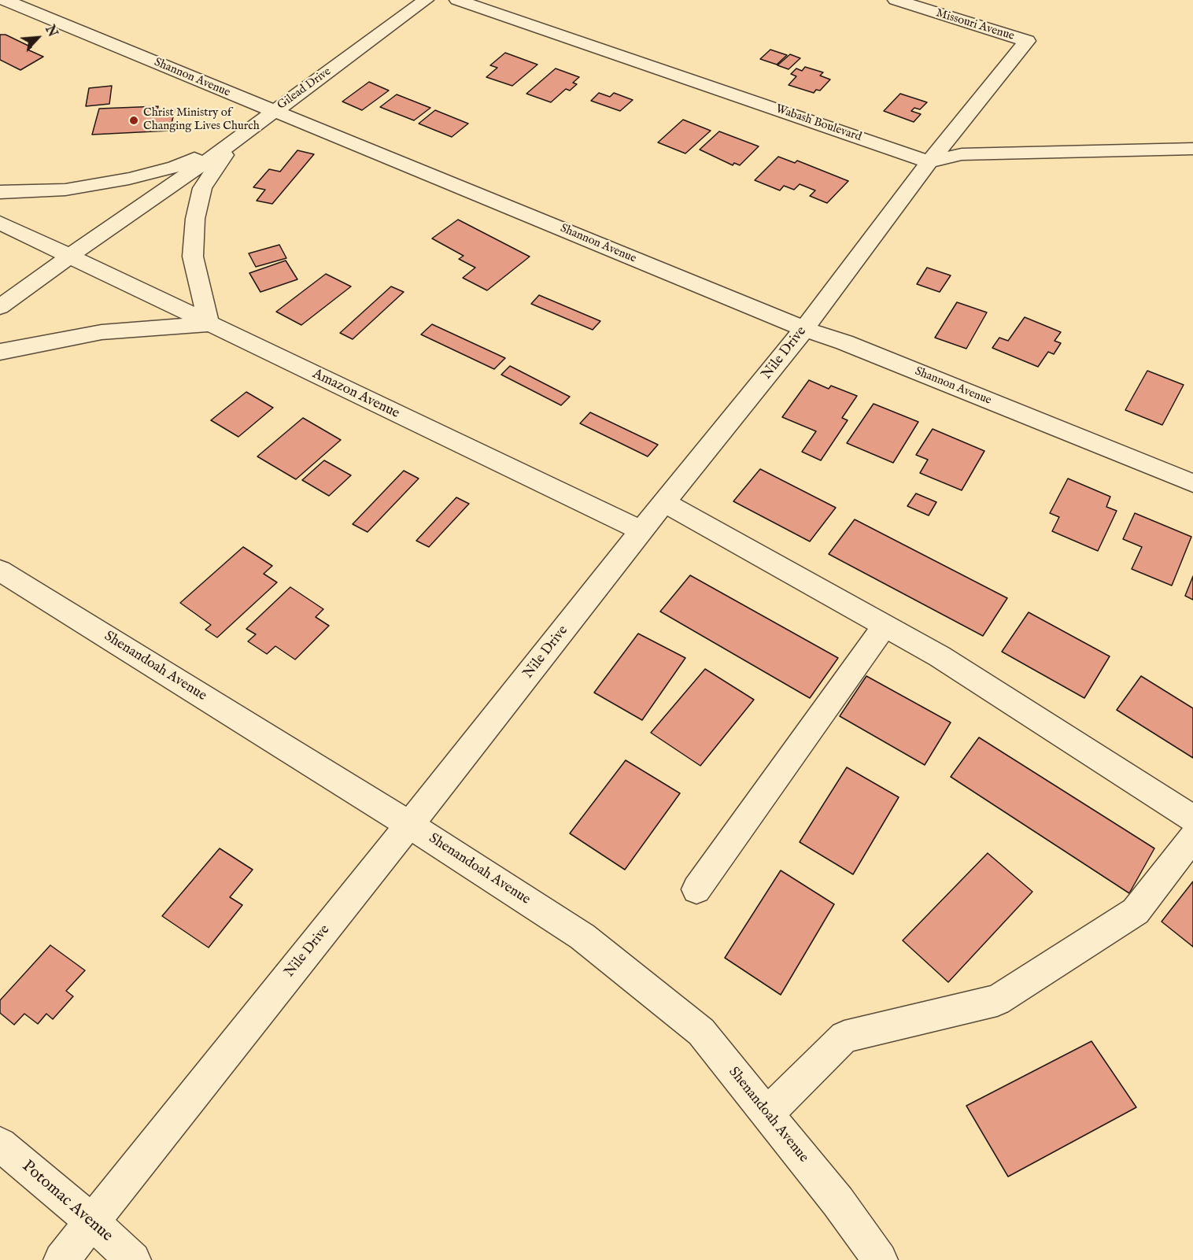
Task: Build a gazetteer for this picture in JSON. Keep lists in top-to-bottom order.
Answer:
{
  "streets": {
    "street": [
      "Missouri Avenue",
      "Shannon Avenue",
      "Gilead Drive",
      "Wabash Boulevard",
      "Nile Drive",
      "Amazon Avenue",
      "Shenandoah Avenue",
      "Potomac Avenue"
    ]
  },
  "crossings": [
    ["Missouri Avenue", "Nile Drive"],
    ["Shannon Avenue", "Gilead Drive"],
    ["Shannon Avenue", "Nile Drive"],
    ["Gilead Drive", "Amazon Avenue"],
    ["Wabash Boulevard", "Nile Drive"],
    ["Nile Drive", "Amazon Avenue"],
    ["Nile Drive", "Shenandoah Avenue"],
    ["Nile Drive", "Potomac Avenue"]
  ],
  "places": ["Christ Ministry of Changing Lives Church"],
  "north": "top right"
}
